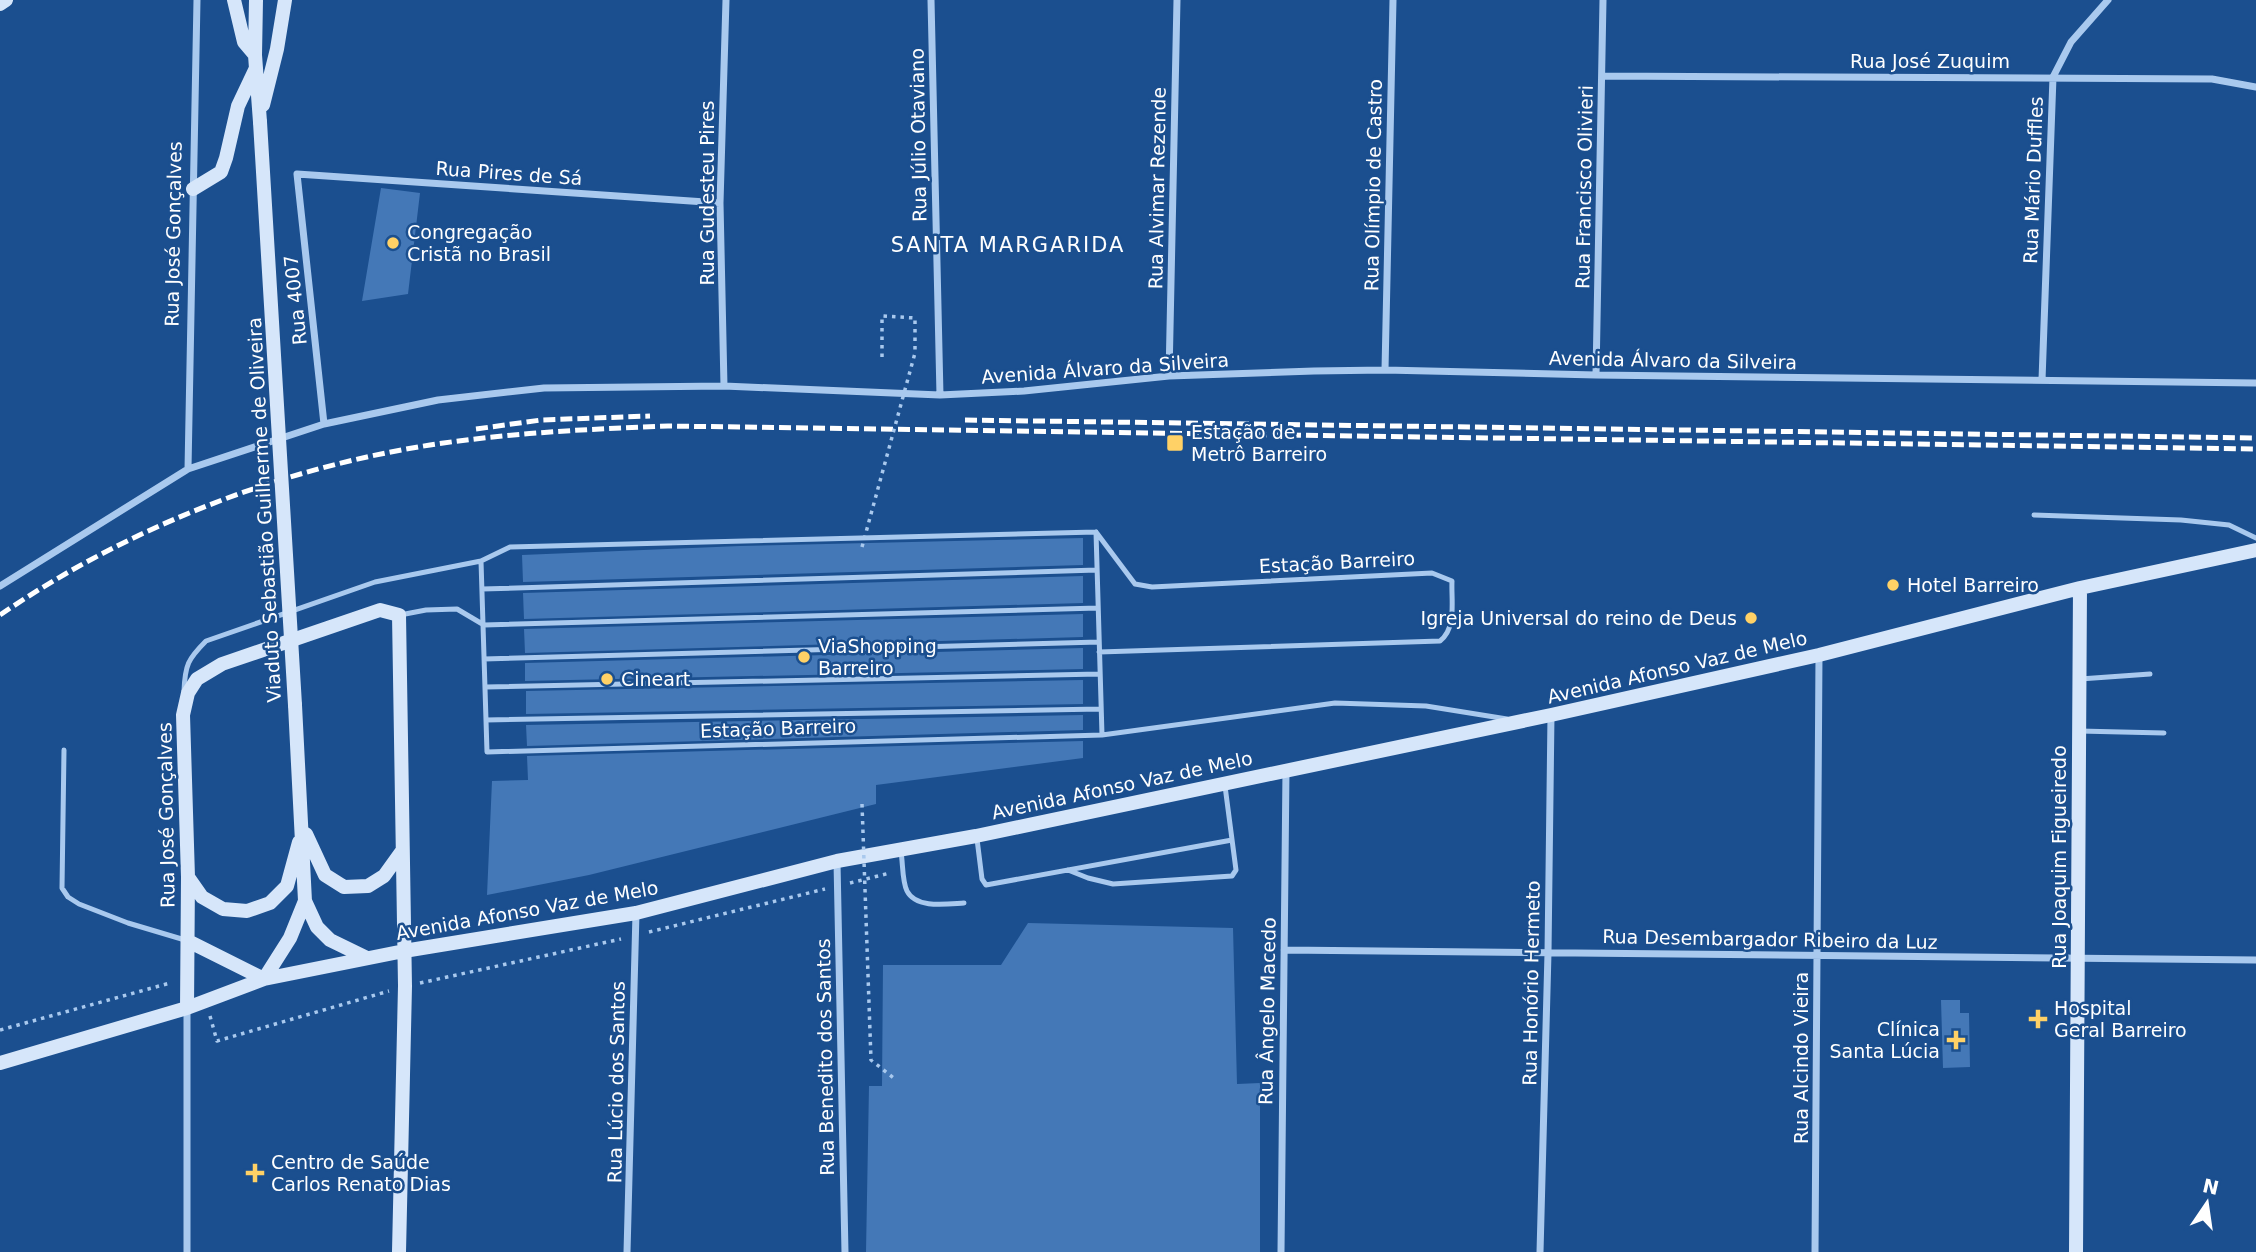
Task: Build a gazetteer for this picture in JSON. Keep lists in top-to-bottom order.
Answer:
{
  "streets": {
    "street": [
      "Rua José Zuquim",
      "Rua Júlio Otaviano",
      "Rua Pires de Sá",
      "Rua Mário Duffles",
      "Rua Olímpio de Castro",
      "Rua Francisco Olivieri",
      "Rua Alvimar Rezende",
      "Rua Gudesteu Pires",
      "Rua José Gonçalves",
      "Rua 4007",
      "Avenida Álvaro da Silveira",
      "Viaduto Sebastião Guilherme de Oliveira",
      "Avenida Afonso Vaz de Melo",
      "Rua Joaquim Figueiredo",
      "Rua Desembargador Ribeiro da Luz",
      "Rua Honório Hermeto",
      "Rua Ângelo Macedo",
      "Rua Benedito dos Santos",
      "Rua Alcindo Vieira",
      "Rua Lúcio dos Santos"
    ],
    "lane": ["Estação Barreiro"]
  },
  "crossings": [
    ["Rua José Zuquim", "Rua Mário Duffles"],
    ["Rua José Zuquim", "Rua Francisco Olivieri"],
    ["Rua Júlio Otaviano", "Avenida Álvaro da Silveira"],
    ["Rua Pires de Sá", "Rua Gudesteu Pires"],
    ["Rua Pires de Sá", "Rua 4007"],
    ["Rua Mário Duffles", "Avenida Álvaro da Silveira"],
    ["Rua Olímpio de Castro", "Avenida Álvaro da Silveira"],
    ["Rua Francisco Olivieri", "Avenida Álvaro da Silveira"],
    ["Rua Alvimar Rezende", "Avenida Álvaro da Silveira"],
    ["Rua Gudesteu Pires", "Avenida Álvaro da Silveira"],
    ["Rua José Gonçalves", "Avenida Álvaro da Silveira"],
    ["Rua José Gonçalves", "Avenida Afonso Vaz de Melo"],
    ["Rua 4007", "Avenida Álvaro da Silveira"],
    ["Viaduto Sebastião Guilherme de Oliveira", "Avenida Afonso Vaz de Melo"],
    ["Estação Barreiro", "Avenida Afonso Vaz de Melo"],
    ["Avenida Afonso Vaz de Melo", "Rua Joaquim Figueiredo"],
    ["Avenida Afonso Vaz de Melo", "Rua Honório Hermeto"],
    ["Avenida Afonso Vaz de Melo", "Rua Ângelo Macedo"],
    ["Avenida Afonso Vaz de Melo", "Rua Benedito dos Santos"],
    ["Avenida Afonso Vaz de Melo", "Rua Alcindo Vieira"],
    ["Avenida Afonso Vaz de Melo", "Rua Lúcio dos Santos"],
    ["Rua Joaquim Figueiredo", "Rua Desembargador Ribeiro da Luz"],
    ["Rua Desembargador Ribeiro da Luz", "Rua Honório Hermeto"],
    ["Rua Desembargador Ribeiro da Luz", "Rua Ângelo Macedo"],
    ["Rua Desembargador Ribeiro da Luz", "Rua Alcindo Vieira"]
  ],
  "districts": ["SANTA MARGARIDA"],
  "places": {
    "other": [
      "Congregação Cristã no Brasil",
      "Hotel Barreiro",
      "Igreja Universal do reino de Deus",
      "ViaShopping Barreiro",
      "Cineart"
    ],
    "transit": ["Estação de Metrô Barreiro"],
    "health": ["Hospital Geral Barreiro", "Clínica Santa Lúcia", "Centro de Saúde Carlos Renato Dias"]
  },
  "north": "top"
}
